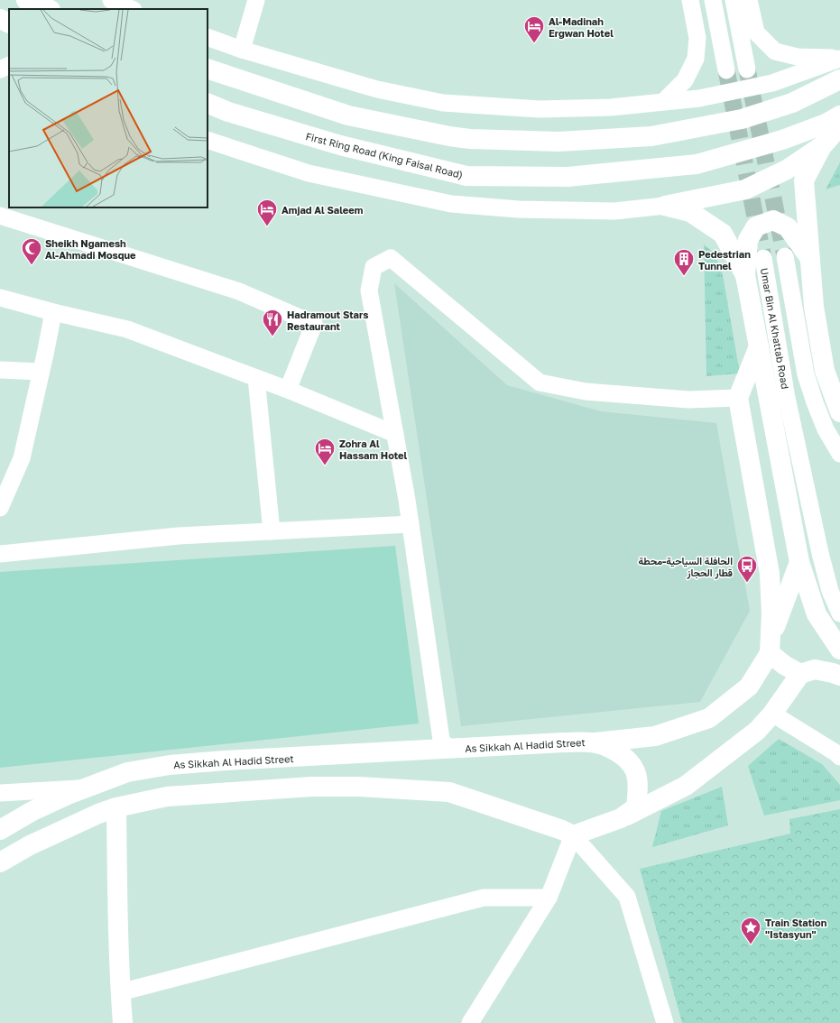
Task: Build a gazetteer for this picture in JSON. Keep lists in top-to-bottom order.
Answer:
{
  "streets": {
    "main road": ["First Ring Road (King Faisal Road)", "As Sikkah Al Hadid Street"],
    "street": ["Umar Bin Al Khattab Road"]
  },
  "places": {
    "hotel": ["Al-Madinah Ergwan Hotel", "Amjad Al Saleem", "Zohra Al Hassam Hotel"],
    "mosque": ["Sheikh Ngamesh Al-Ahmadi Mosque"],
    "building": ["Pedestrian Tunnel"],
    "restaurant": ["Hadramout Stars Restaurant"],
    "bus stop": ["الحافلة السياحية-محطة قطار الحجاز"],
    "place": ["Train Station \"Istasyun\""]
  }
}
